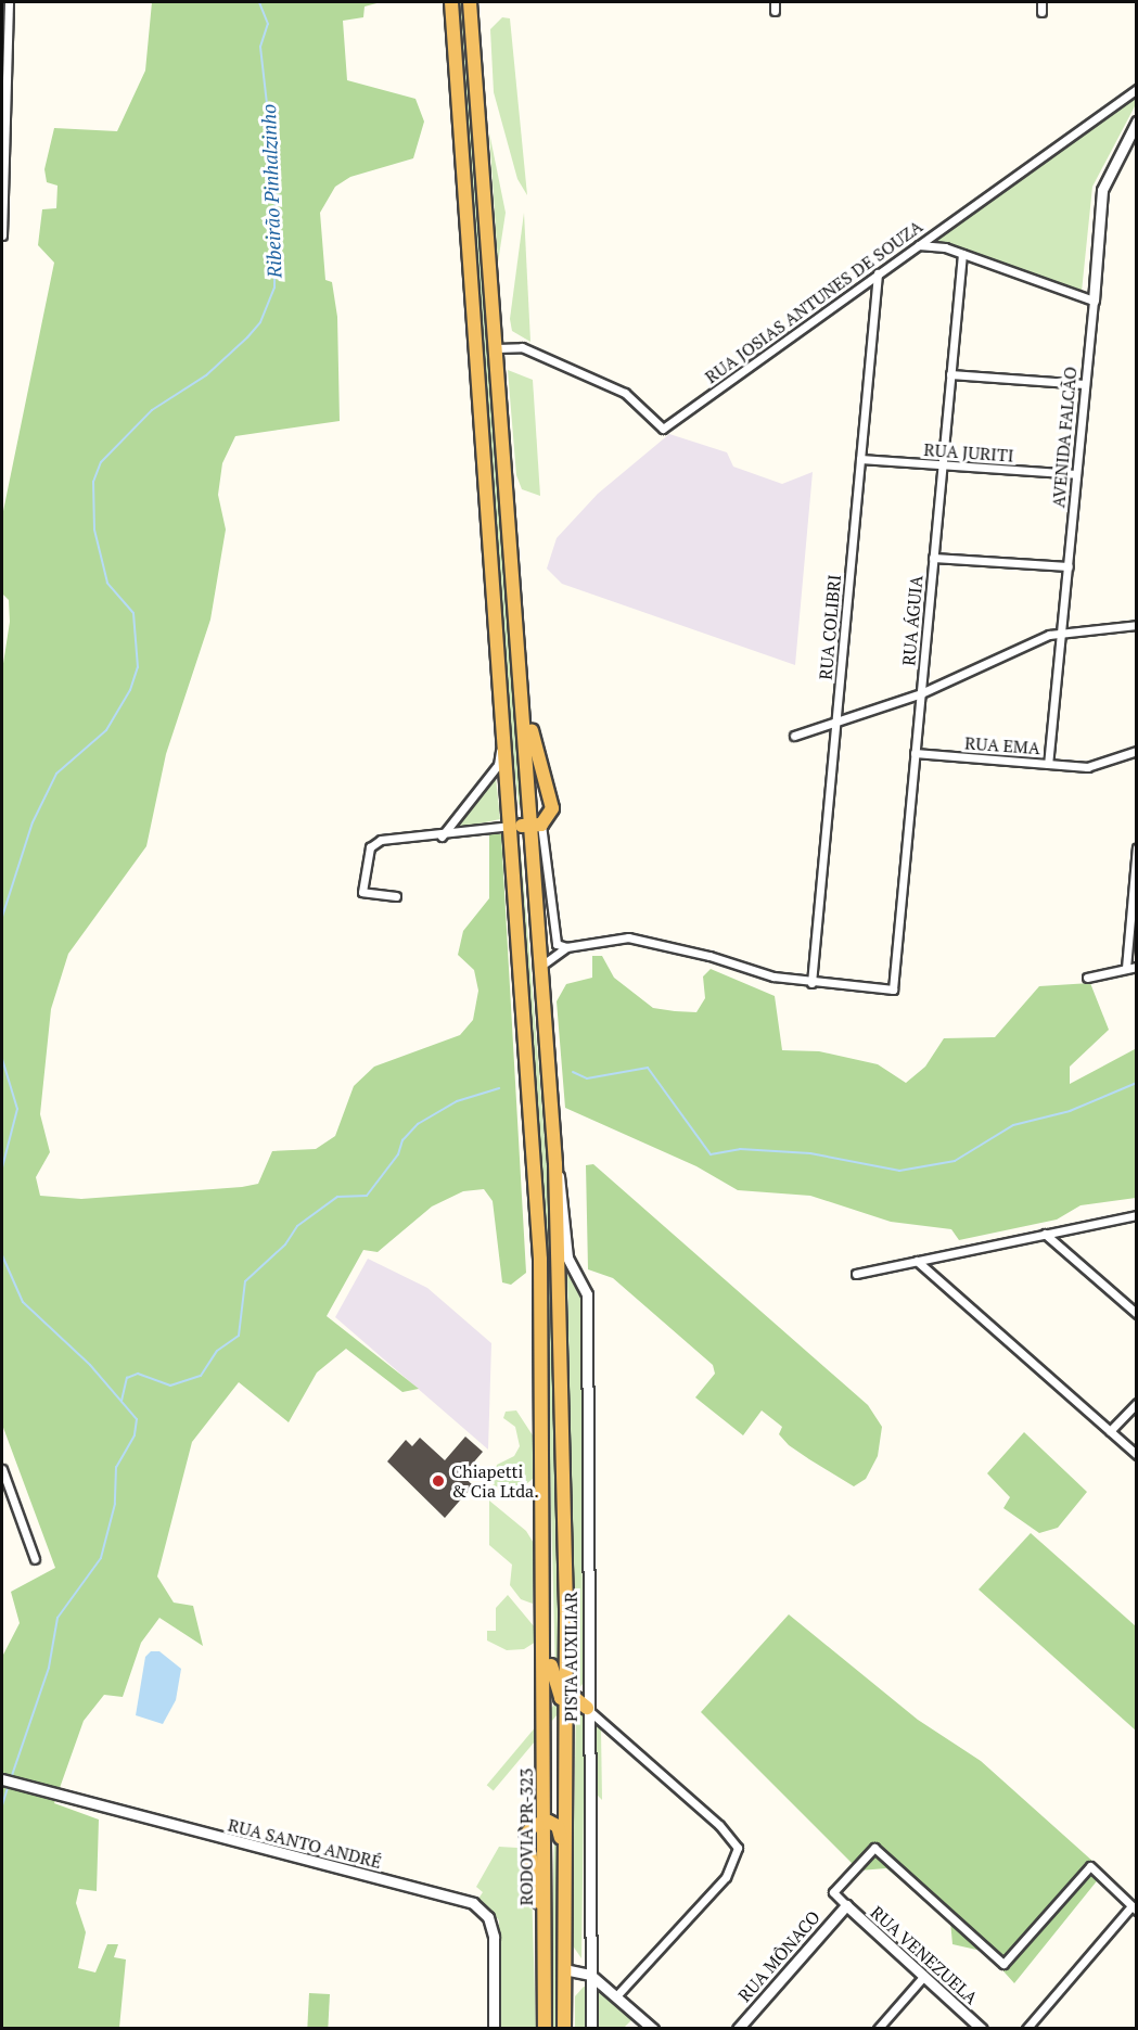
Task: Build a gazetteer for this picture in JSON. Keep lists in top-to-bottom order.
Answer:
{
  "streets": {
    "highway": ["RODOVIA PR-323"],
    "street": [
      "RUA JOSIAS ANTUNES DE SOUZA",
      "AVENIDA FALCÃO",
      "RUA JURITI",
      "RUA ÁGUIA",
      "RUA COLIBRI",
      "RUA EMA",
      "PISTA AUXILIAR",
      "RUA SANTO ANDRÉ",
      "RUA VENEZUELA",
      "RUA MÔNACO"
    ]
  },
  "crossings": [
    ["RUA JOSIAS ANTUNES DE SOUZA", "RUA COLIBRI"],
    ["AVENIDA FALCÃO", "RUA JURITI"],
    ["AVENIDA FALCÃO", "RUA EMA"],
    ["RUA JURITI", "RUA ÁGUIA"],
    ["RUA JURITI", "RUA COLIBRI"],
    ["RUA ÁGUIA", "RUA COLIBRI"],
    ["RUA ÁGUIA", "RUA EMA"],
    ["RUA VENEZUELA", "RUA MÔNACO"]
  ],
  "water": ["Ribeirão Pinhalzinho"],
  "places": ["Chiapetti & Cia Ltda."]
}
